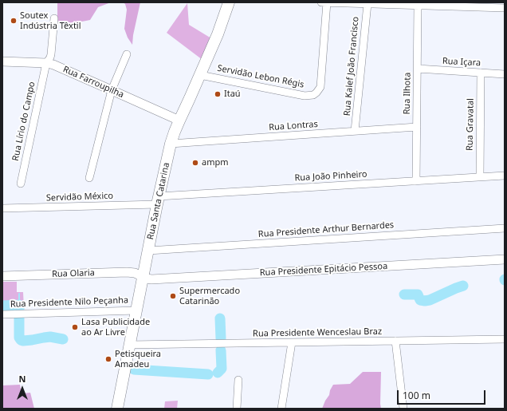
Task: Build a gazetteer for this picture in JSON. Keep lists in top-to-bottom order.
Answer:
{
  "streets": {
    "main road": ["Rua Santa Catarina"],
    "street": [
      "Rua Içara",
      "Rua Kalef João Francisco",
      "Servidão Lebon Régis",
      "Rua Farroupilha",
      "Rua Ilhota",
      "Rua Lírio do Campo",
      "Rua Gravatal",
      "Rua Lontras",
      "Rua João Pinheiro",
      "Servidão México",
      "Rua Presidente Arthur Bernardes",
      "Rua Presidente Epitácio Pessoa",
      "Rua Olaria",
      "Rua Presidente Nilo Peçanha",
      "Rua Presidente Wenceslau Braz"
    ]
  },
  "crossings": [
    ["Rua Içara", "Rua Ilhota"],
    ["Rua Içara", "Rua Gravatal"],
    ["Rua Kalef João Francisco", "Rua Lontras"],
    ["Servidão Lebon Régis", "Rua Santa Catarina"],
    ["Rua Farroupilha", "Rua Lírio do Campo"],
    ["Rua Farroupilha", "Rua Santa Catarina"],
    ["Rua Ilhota", "Rua Lontras"],
    ["Rua Ilhota", "Rua João Pinheiro"],
    ["Rua Gravatal", "Rua João Pinheiro"],
    ["Rua Lontras", "Rua Santa Catarina"],
    ["Rua João Pinheiro", "Servidão México"],
    ["Rua João Pinheiro", "Rua Santa Catarina"],
    ["Servidão México", "Rua Santa Catarina"],
    ["Rua Santa Catarina", "Rua Presidente Arthur Bernardes"],
    ["Rua Santa Catarina", "Rua Presidente Epitácio Pessoa"],
    ["Rua Santa Catarina", "Rua Olaria"],
    ["Rua Santa Catarina", "Rua Presidente Nilo Peçanha"],
    ["Rua Santa Catarina", "Rua Presidente Wenceslau Braz"],
    ["Rua Presidente Epitácio Pessoa", "Rua Olaria"]
  ],
  "places": [
    "Soutex Indústria Têxtil",
    "Itaú",
    "ampm",
    "Supermercado Catarinão",
    "Lasa Publicidade ao Ar Livre",
    "Petisqueira Amadeu"
  ],
  "scale_bar": "100 m",
  "north": "top"
}
